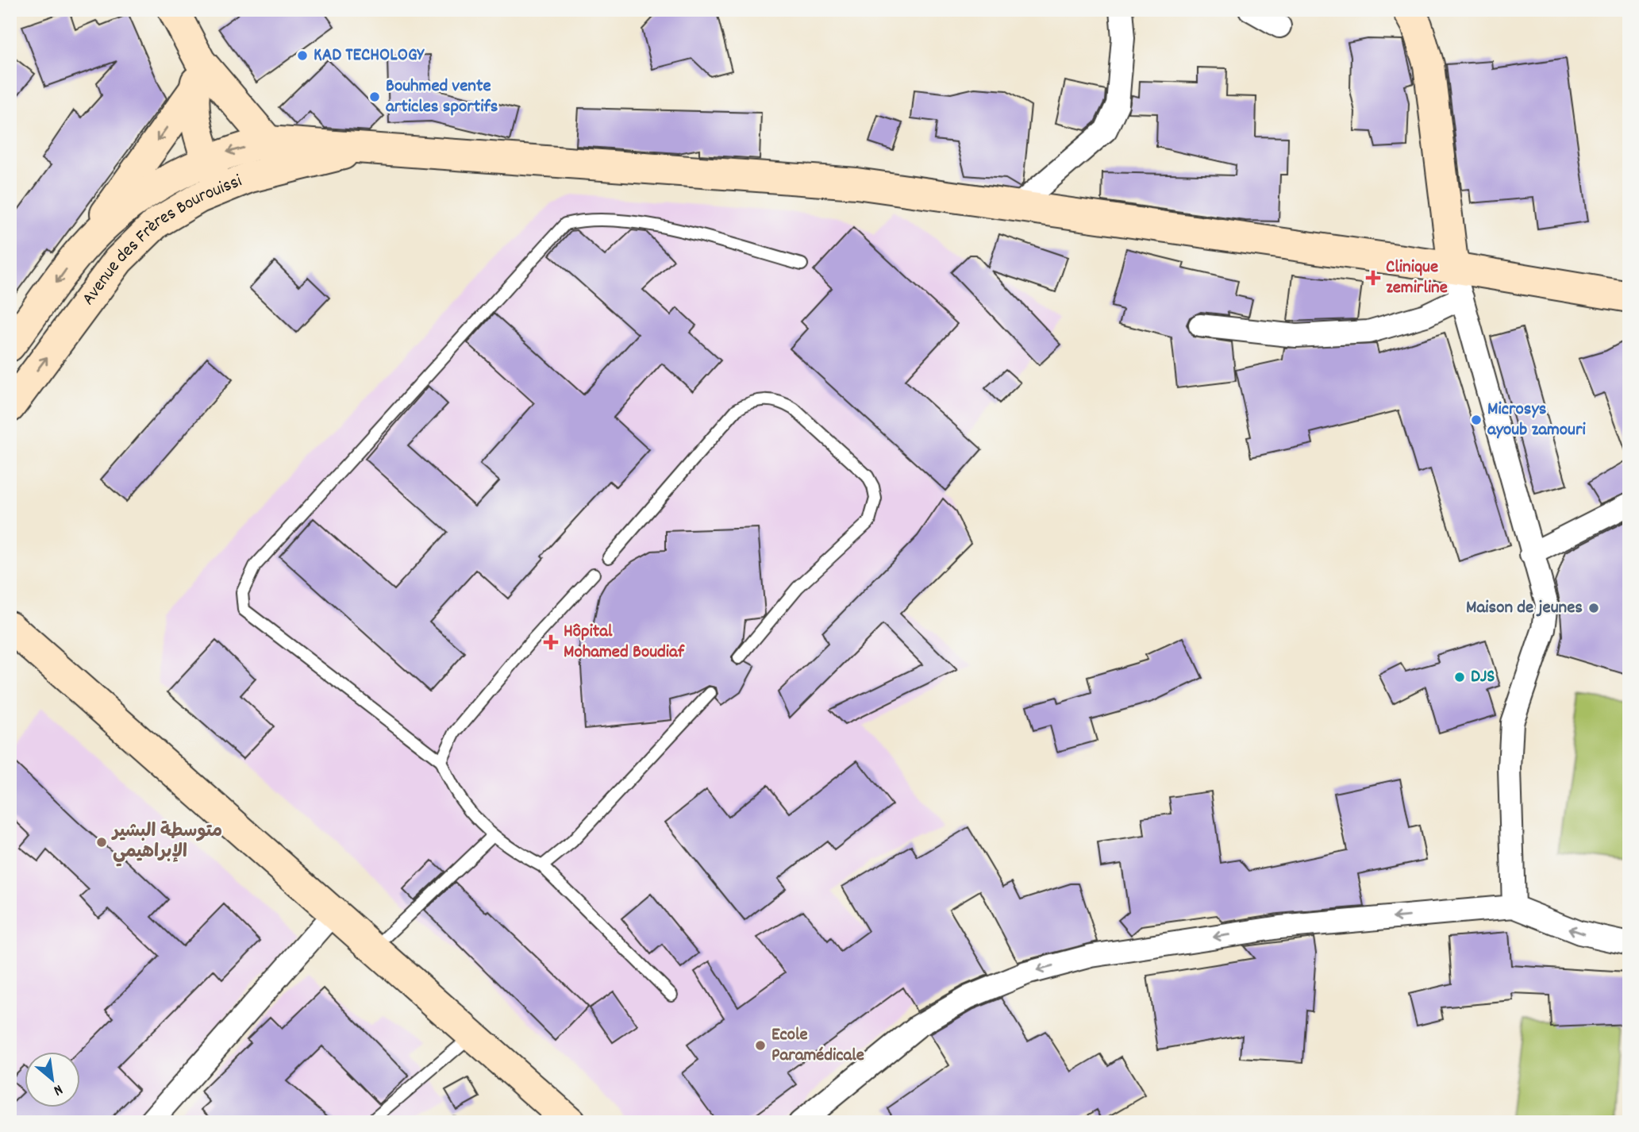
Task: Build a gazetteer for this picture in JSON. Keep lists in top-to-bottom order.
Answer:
{
  "streets": {
    "main road": ["Avenue des Frères Bourouissi"]
  },
  "places": {
    "other": [
      "KAD TECHOLOGY",
      "Bouhmed vente articles sportifs",
      "Microsys ayoub zamouri",
      "Maison de jeunes",
      "DJS",
      "متوسطة البشير الإبراهيمي",
      "Ecole Paramédicale"
    ],
    "health": ["Clinique zemirline", "Hôpital Mohamed Boudiaf"]
  },
  "north": "bottom right"
}
